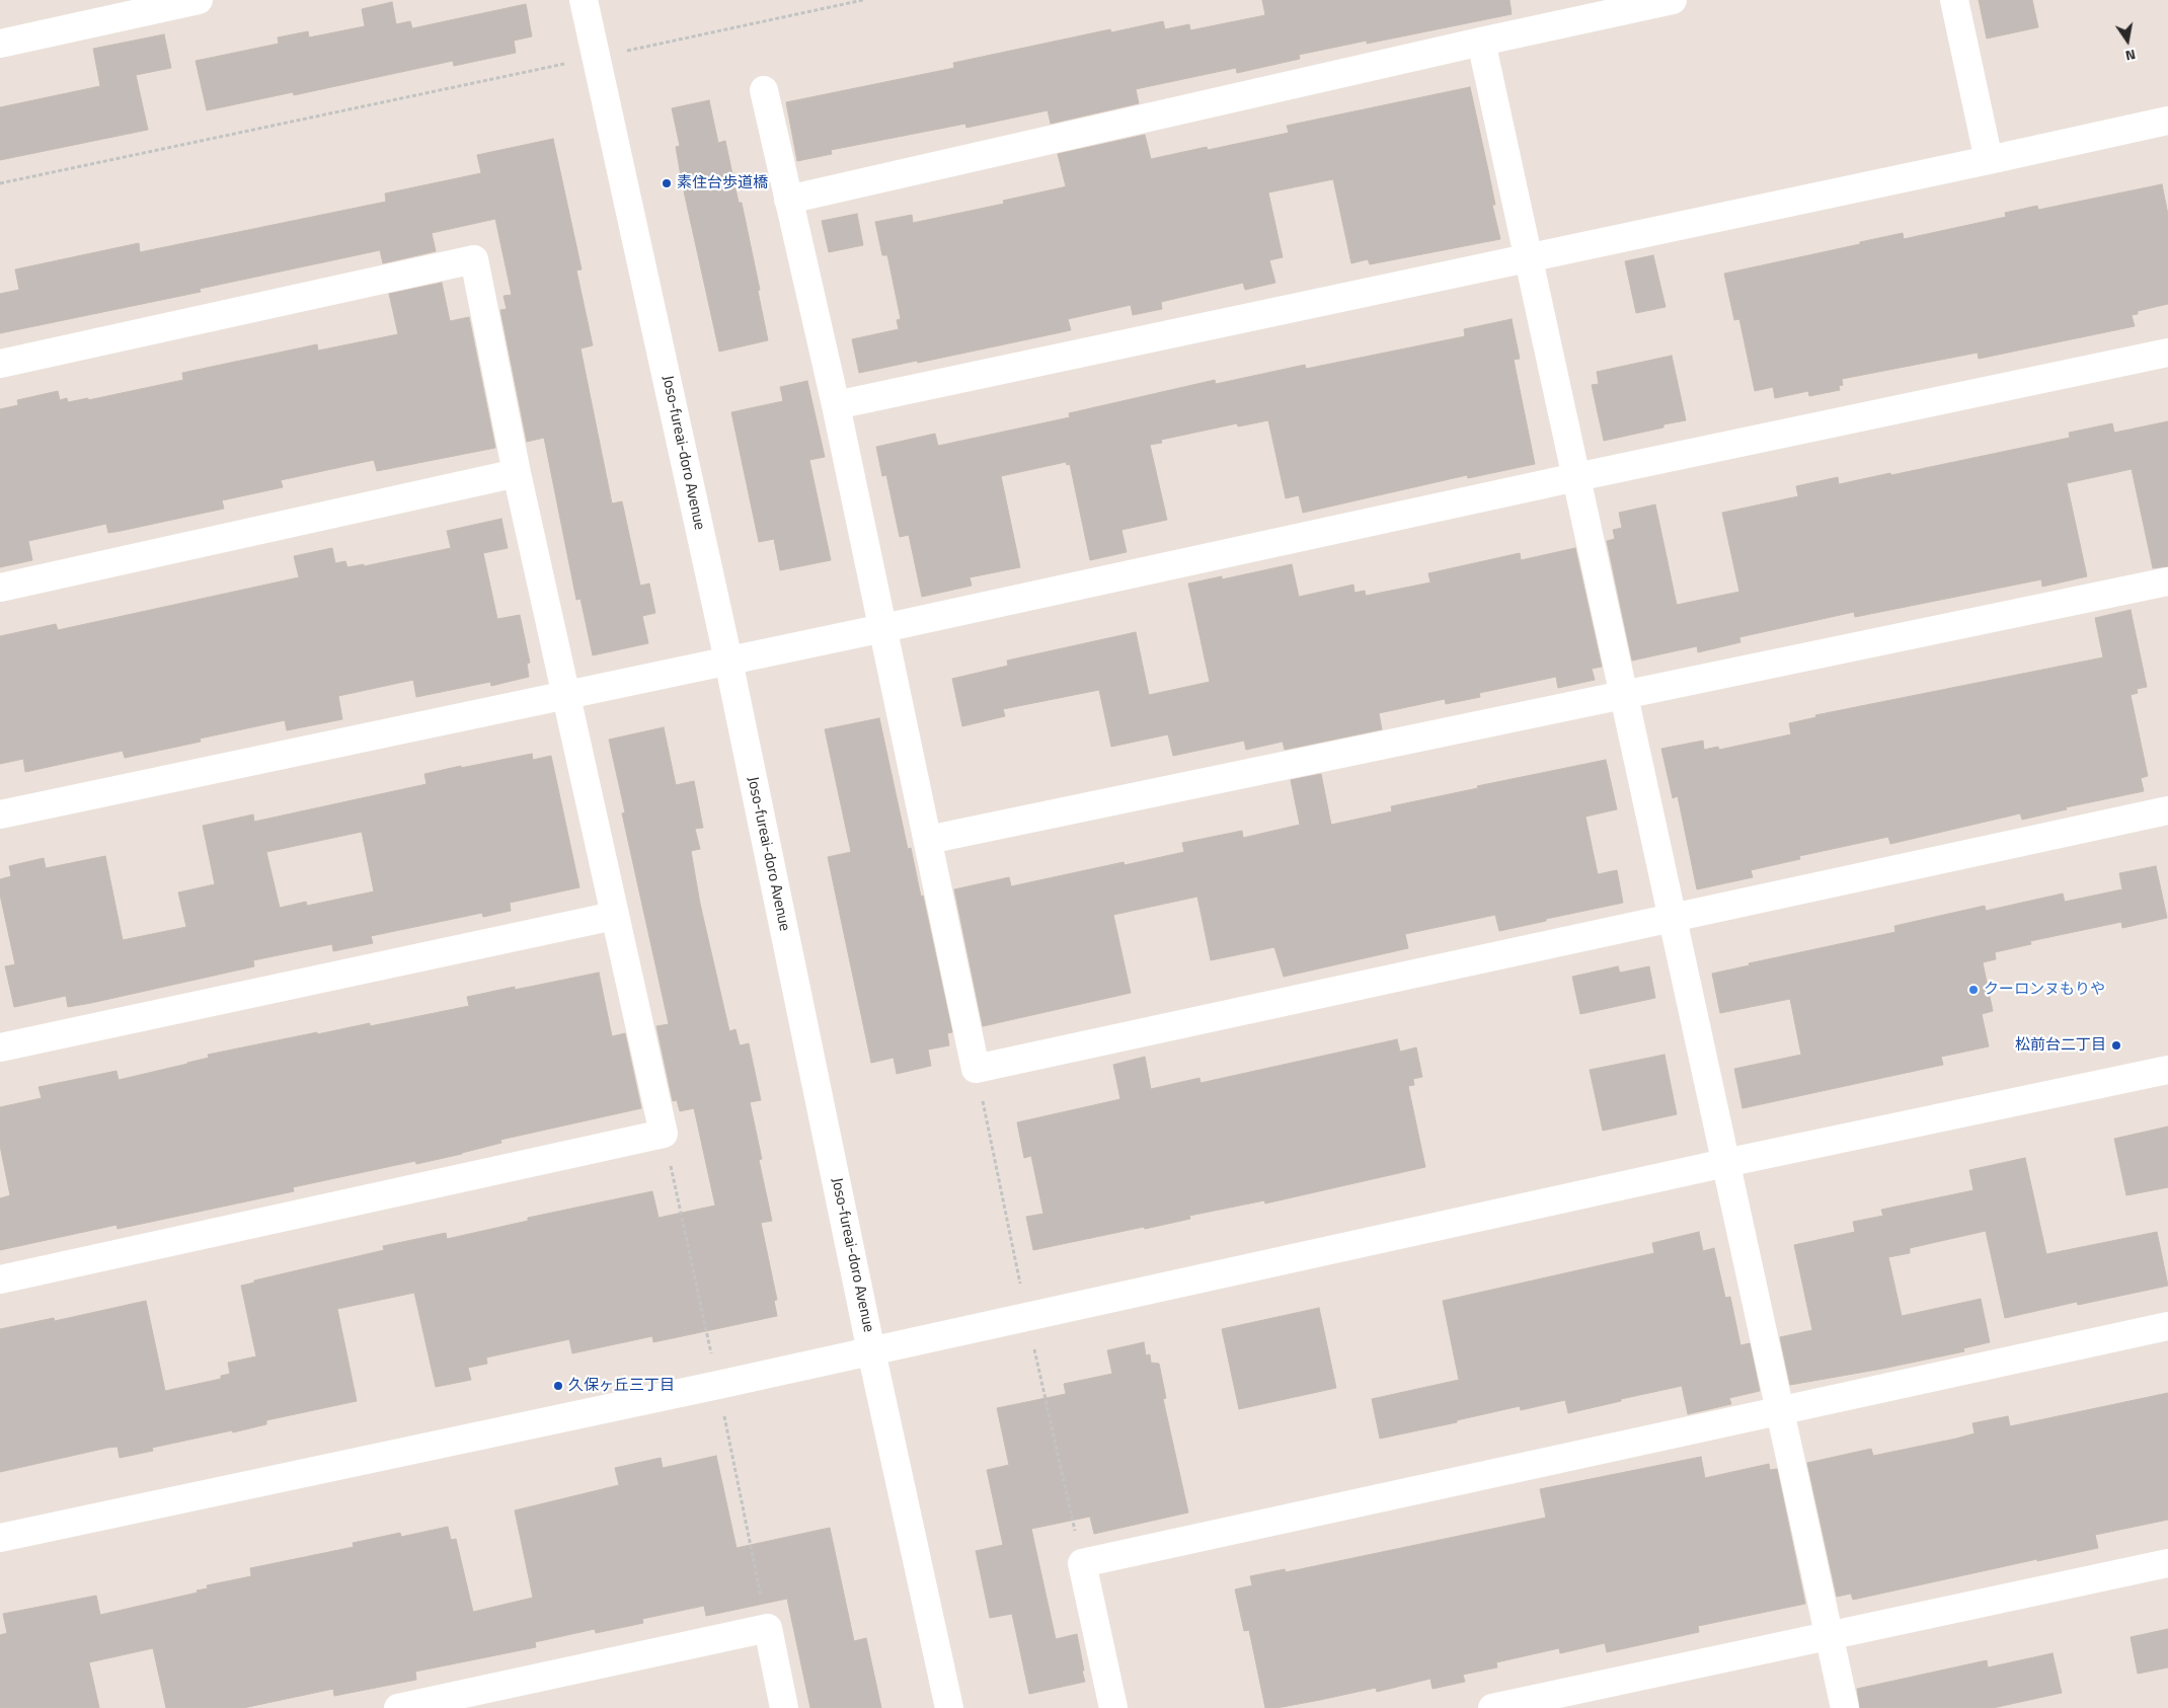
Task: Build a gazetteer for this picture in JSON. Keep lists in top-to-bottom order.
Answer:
{
  "streets": {
    "street": ["Joso-fureai-doro Avenue"]
  },
  "places": [
    "素住台歩道橋",
    "クーロンヌもりや",
    "松前台二丁目",
    "久保ヶ丘三丁目"
  ],
  "north": "bottom"
}
